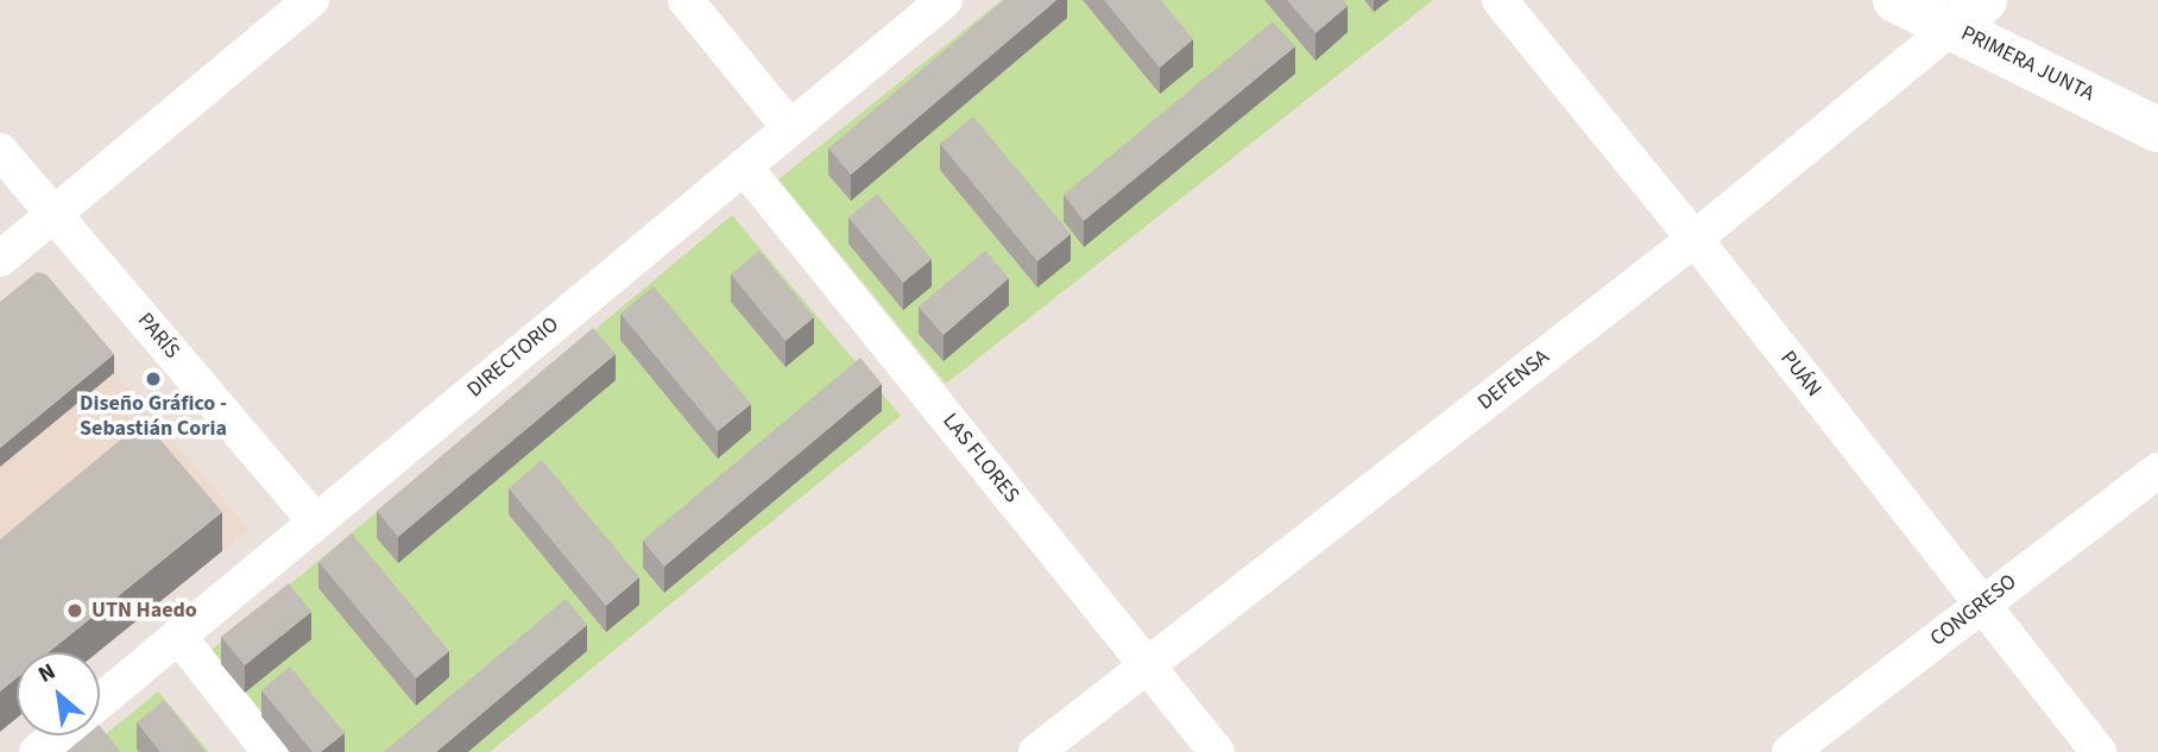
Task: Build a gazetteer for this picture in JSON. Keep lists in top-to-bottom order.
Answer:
{
  "streets": {
    "street": [
      "PRIMERA JUNTA",
      "PARÍS",
      "DIRECTORIO",
      "PUÁN",
      "DEFENSA",
      "LAS FLORES",
      "CONGRESO"
    ]
  },
  "crossings": [
    ["PRIMERA JUNTA", "DEFENSA"],
    ["PARÍS", "DIRECTORIO"],
    ["DIRECTORIO", "LAS FLORES"],
    ["PUÁN", "DEFENSA"],
    ["PUÁN", "CONGRESO"],
    ["DEFENSA", "LAS FLORES"]
  ],
  "places": ["Diseño Gráfico - Sebastián Coria", "UTN Haedo"],
  "north": "top left"
}
